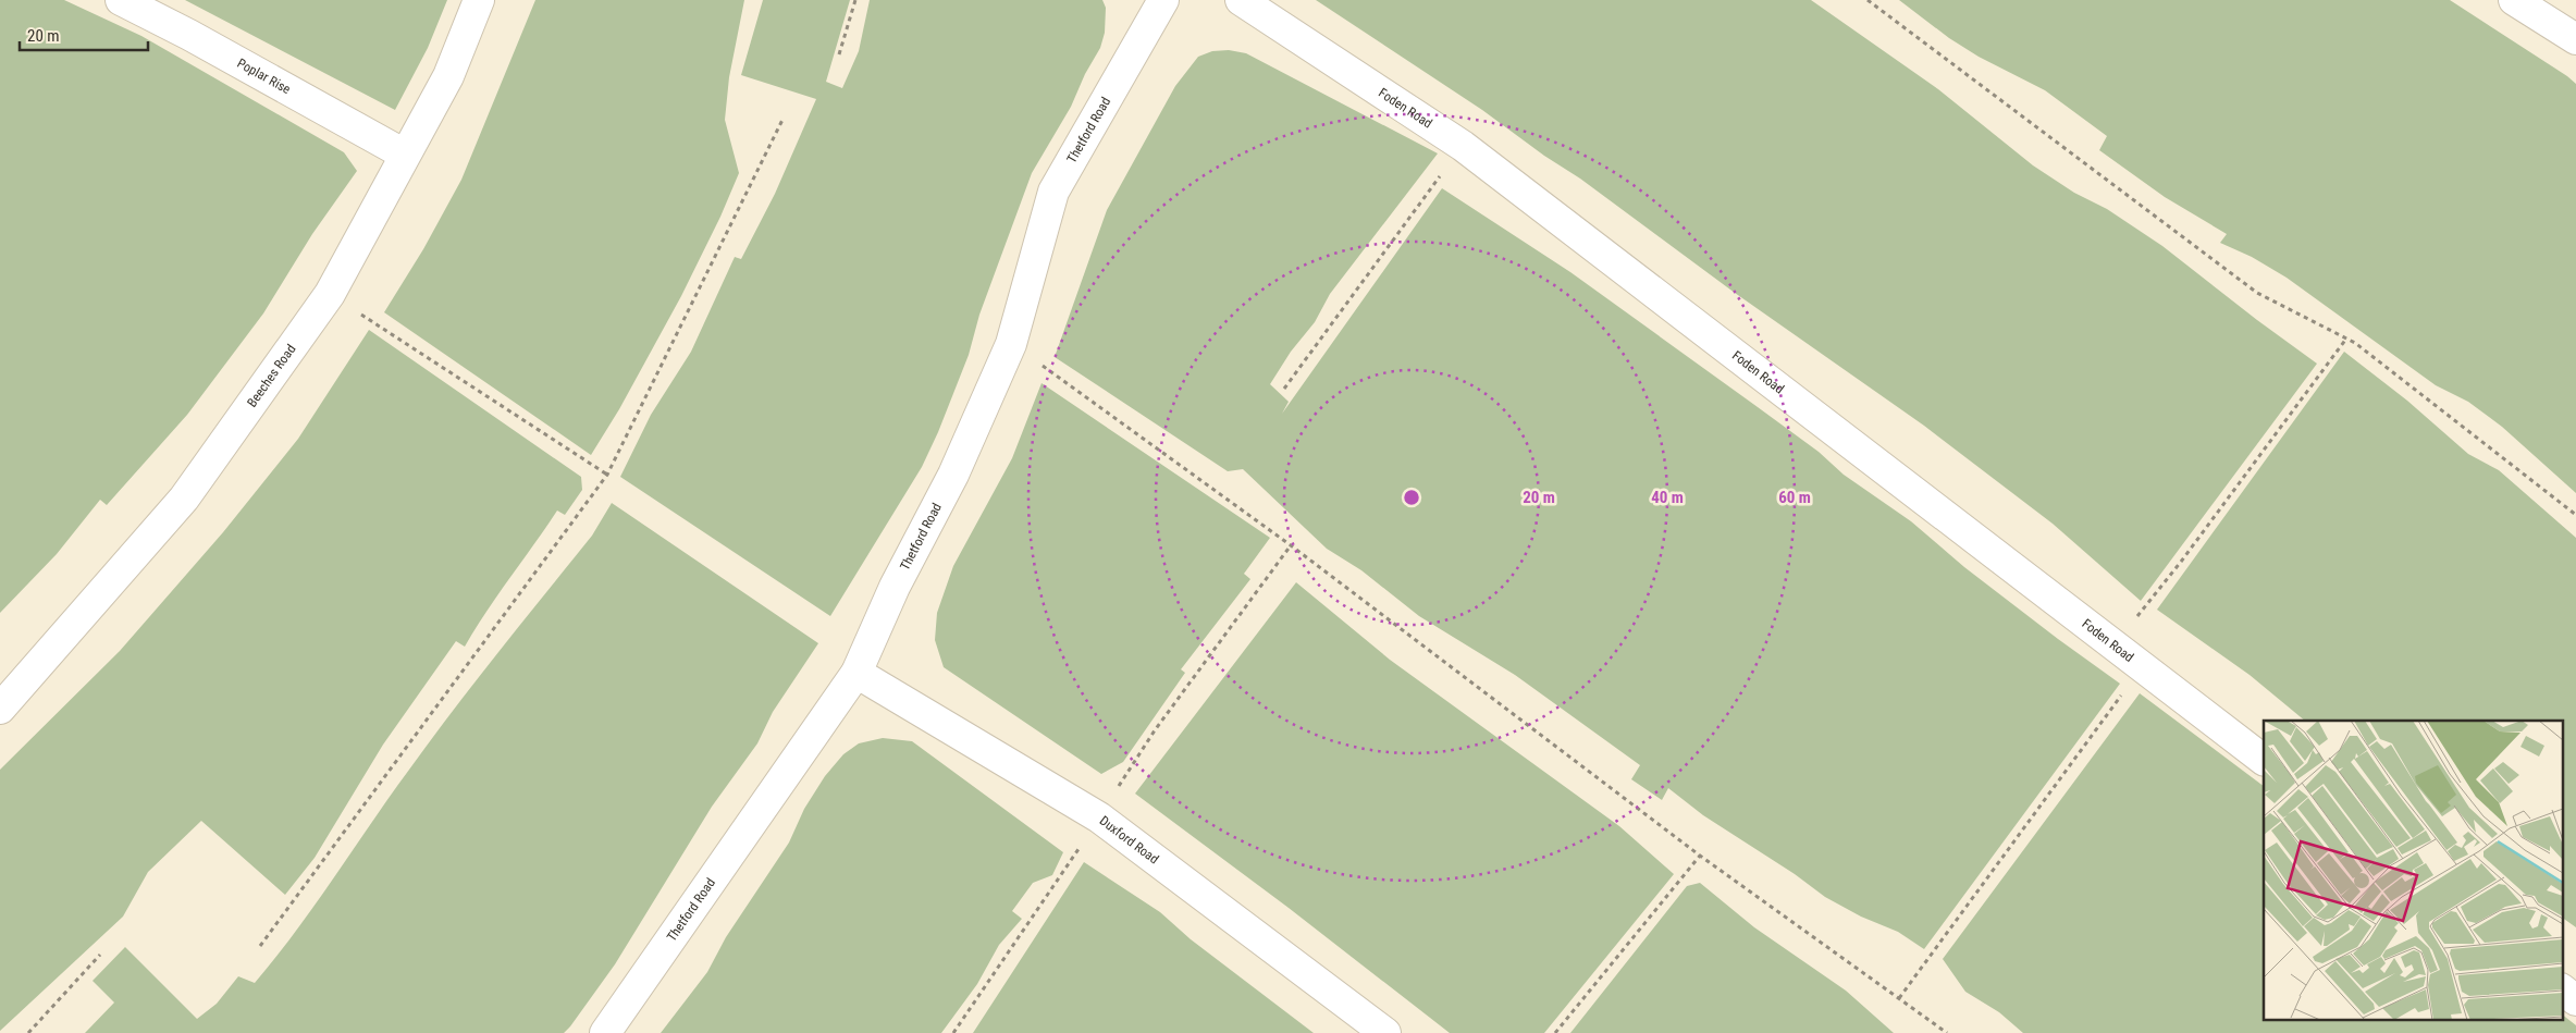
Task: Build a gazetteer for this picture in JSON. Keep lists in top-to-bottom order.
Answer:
{
  "streets": {
    "street": [
      "Poplar Rise",
      "Foden Road",
      "Thetford Road",
      "Beeches Road",
      "Duxford Road"
    ]
  },
  "crossings": [
    ["Poplar Rise", "Beeches Road"],
    ["Thetford Road", "Duxford Road"]
  ],
  "scale_bar": "20 m",
  "rings": ["20 m", "40 m", "60 m"]
}
